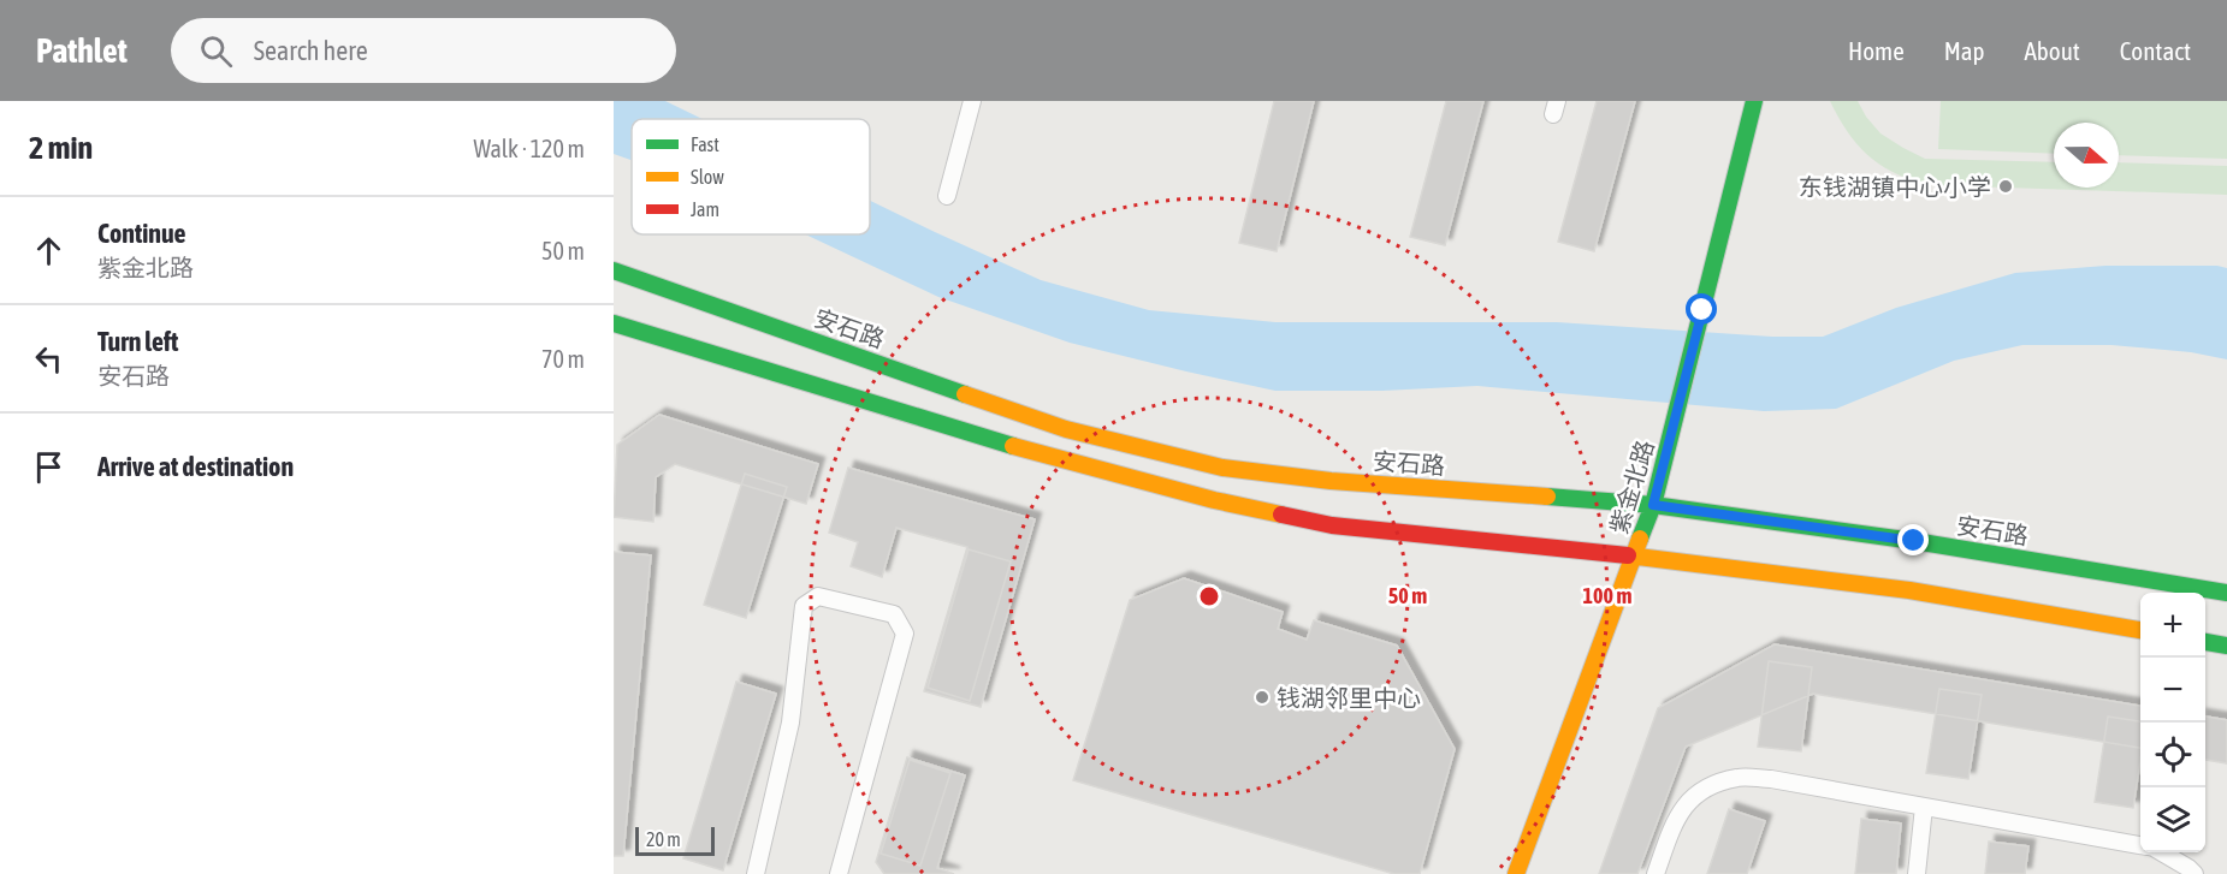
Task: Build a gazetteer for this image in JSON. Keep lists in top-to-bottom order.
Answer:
{
  "streets": {
    "main road": ["安石路", "紫金北路"]
  },
  "crossings": [
    ["安石路", "紫金北路"]
  ],
  "places": ["东钱湖镇中心小学", "钱湖邻里中心"],
  "legend": ["Fast", "Slow", "Jam"],
  "scale_bar": "20 m",
  "north": "right",
  "page": {
    "header": "Pathlet",
    "search": "Search here",
    "nav": [
      "Home",
      "Map",
      "About",
      "Contact"
    ],
    "heading": ["2 min", "Walk · 120 m"],
    "list": [
      ["Continue", "紫金北路", "50 m"],
      ["Turn left", "安石路", "70 m"],
      "Arrive at destination"
    ],
    "map_buttons": ["+", "−"],
    "scale": "20 m"
  },
  "rings": ["50 m", "100 m"]
}
